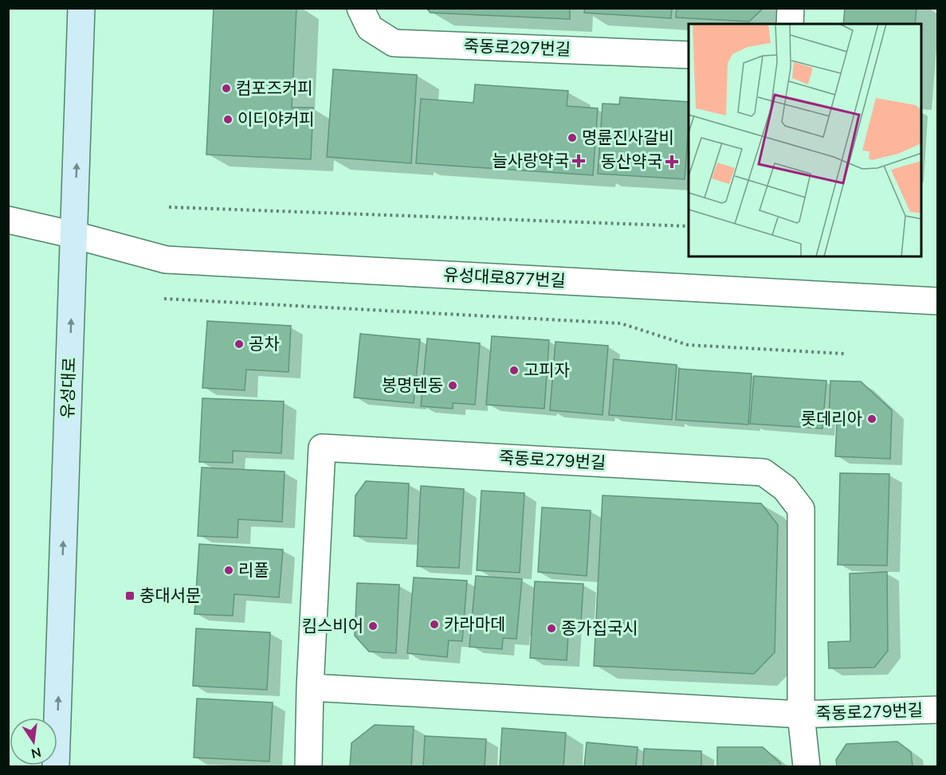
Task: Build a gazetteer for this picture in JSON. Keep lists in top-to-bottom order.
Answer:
{
  "streets": {
    "main road": ["유성대로"],
    "street": ["죽동로297번길", "유성대로877번길", "죽동로279번길"]
  },
  "crossings": [
    ["유성대로877번길", "유성대로"]
  ],
  "one_way": ["유성대로"],
  "places": {
    "other": [
      "컴포즈커피",
      "이디야커피",
      "명륜진사갈비",
      "공차",
      "고피자",
      "봉명텐동",
      "롯데리아",
      "리풀",
      "카라마데",
      "킴스비어",
      "종가집국시"
    ],
    "health": ["늘사랑약국", "동산약국"],
    "transit": ["충대서문"]
  },
  "north": "bottom"
}
